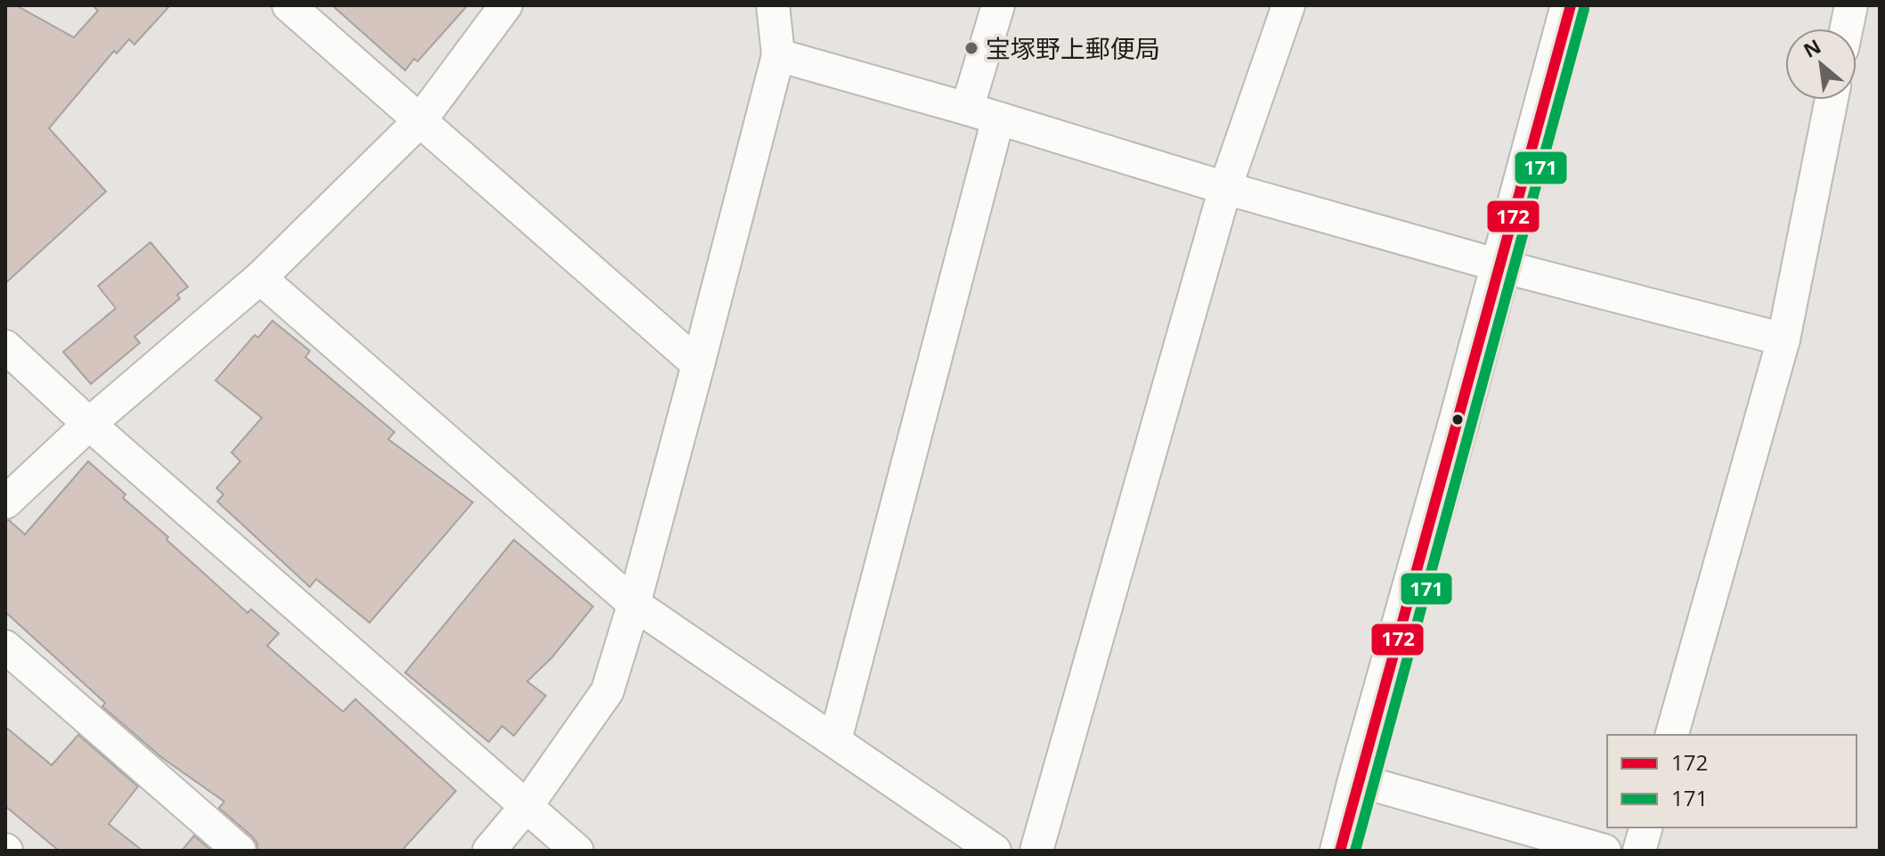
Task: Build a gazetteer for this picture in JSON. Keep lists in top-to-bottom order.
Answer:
{
  "places": ["宝塚野上郵便局"],
  "lines": ["transit line 172", "transit line 171"],
  "legend": ["172", "171"],
  "north": "top left"
}
